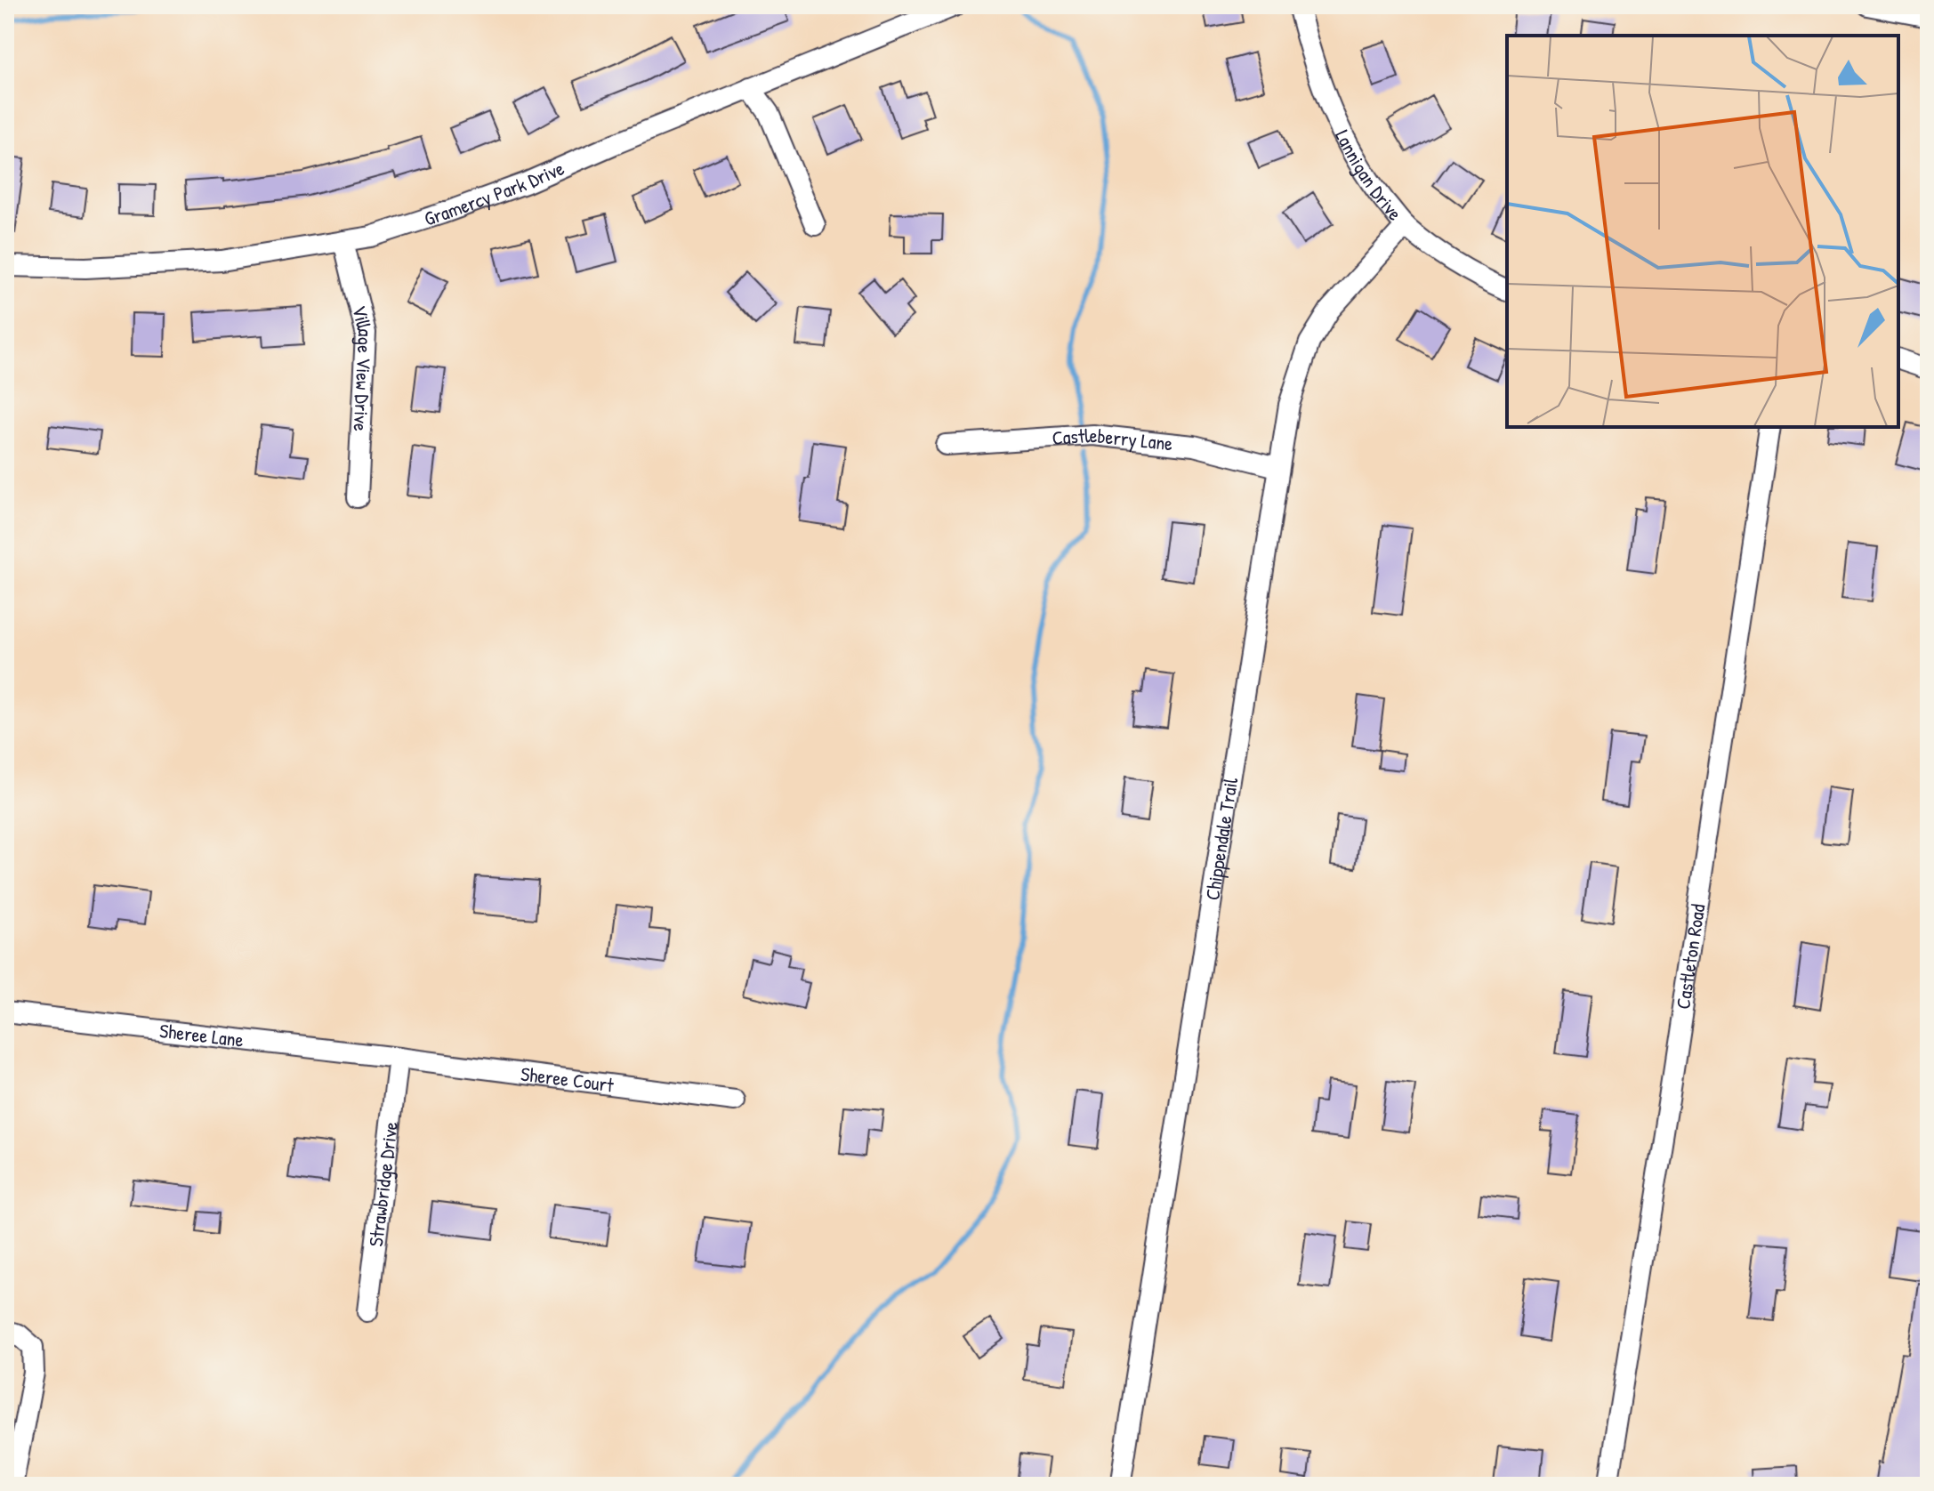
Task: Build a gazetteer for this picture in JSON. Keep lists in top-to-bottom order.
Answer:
{
  "streets": {
    "street": [
      "Lannigan Drive",
      "Gramercy Park Drive",
      "Village View Drive",
      "Castleberry Lane",
      "Chippendale Trail",
      "Castleton Road",
      "Sheree Lane",
      "Sheree Court",
      "Strawbridge Drive"
    ]
  },
  "crossings": [
    ["Lannigan Drive", "Chippendale Trail"],
    ["Gramercy Park Drive", "Village View Drive"],
    ["Castleberry Lane", "Chippendale Trail"],
    ["Sheree Lane", "Sheree Court"],
    ["Sheree Lane", "Strawbridge Drive"],
    ["Sheree Court", "Strawbridge Drive"]
  ]
}
